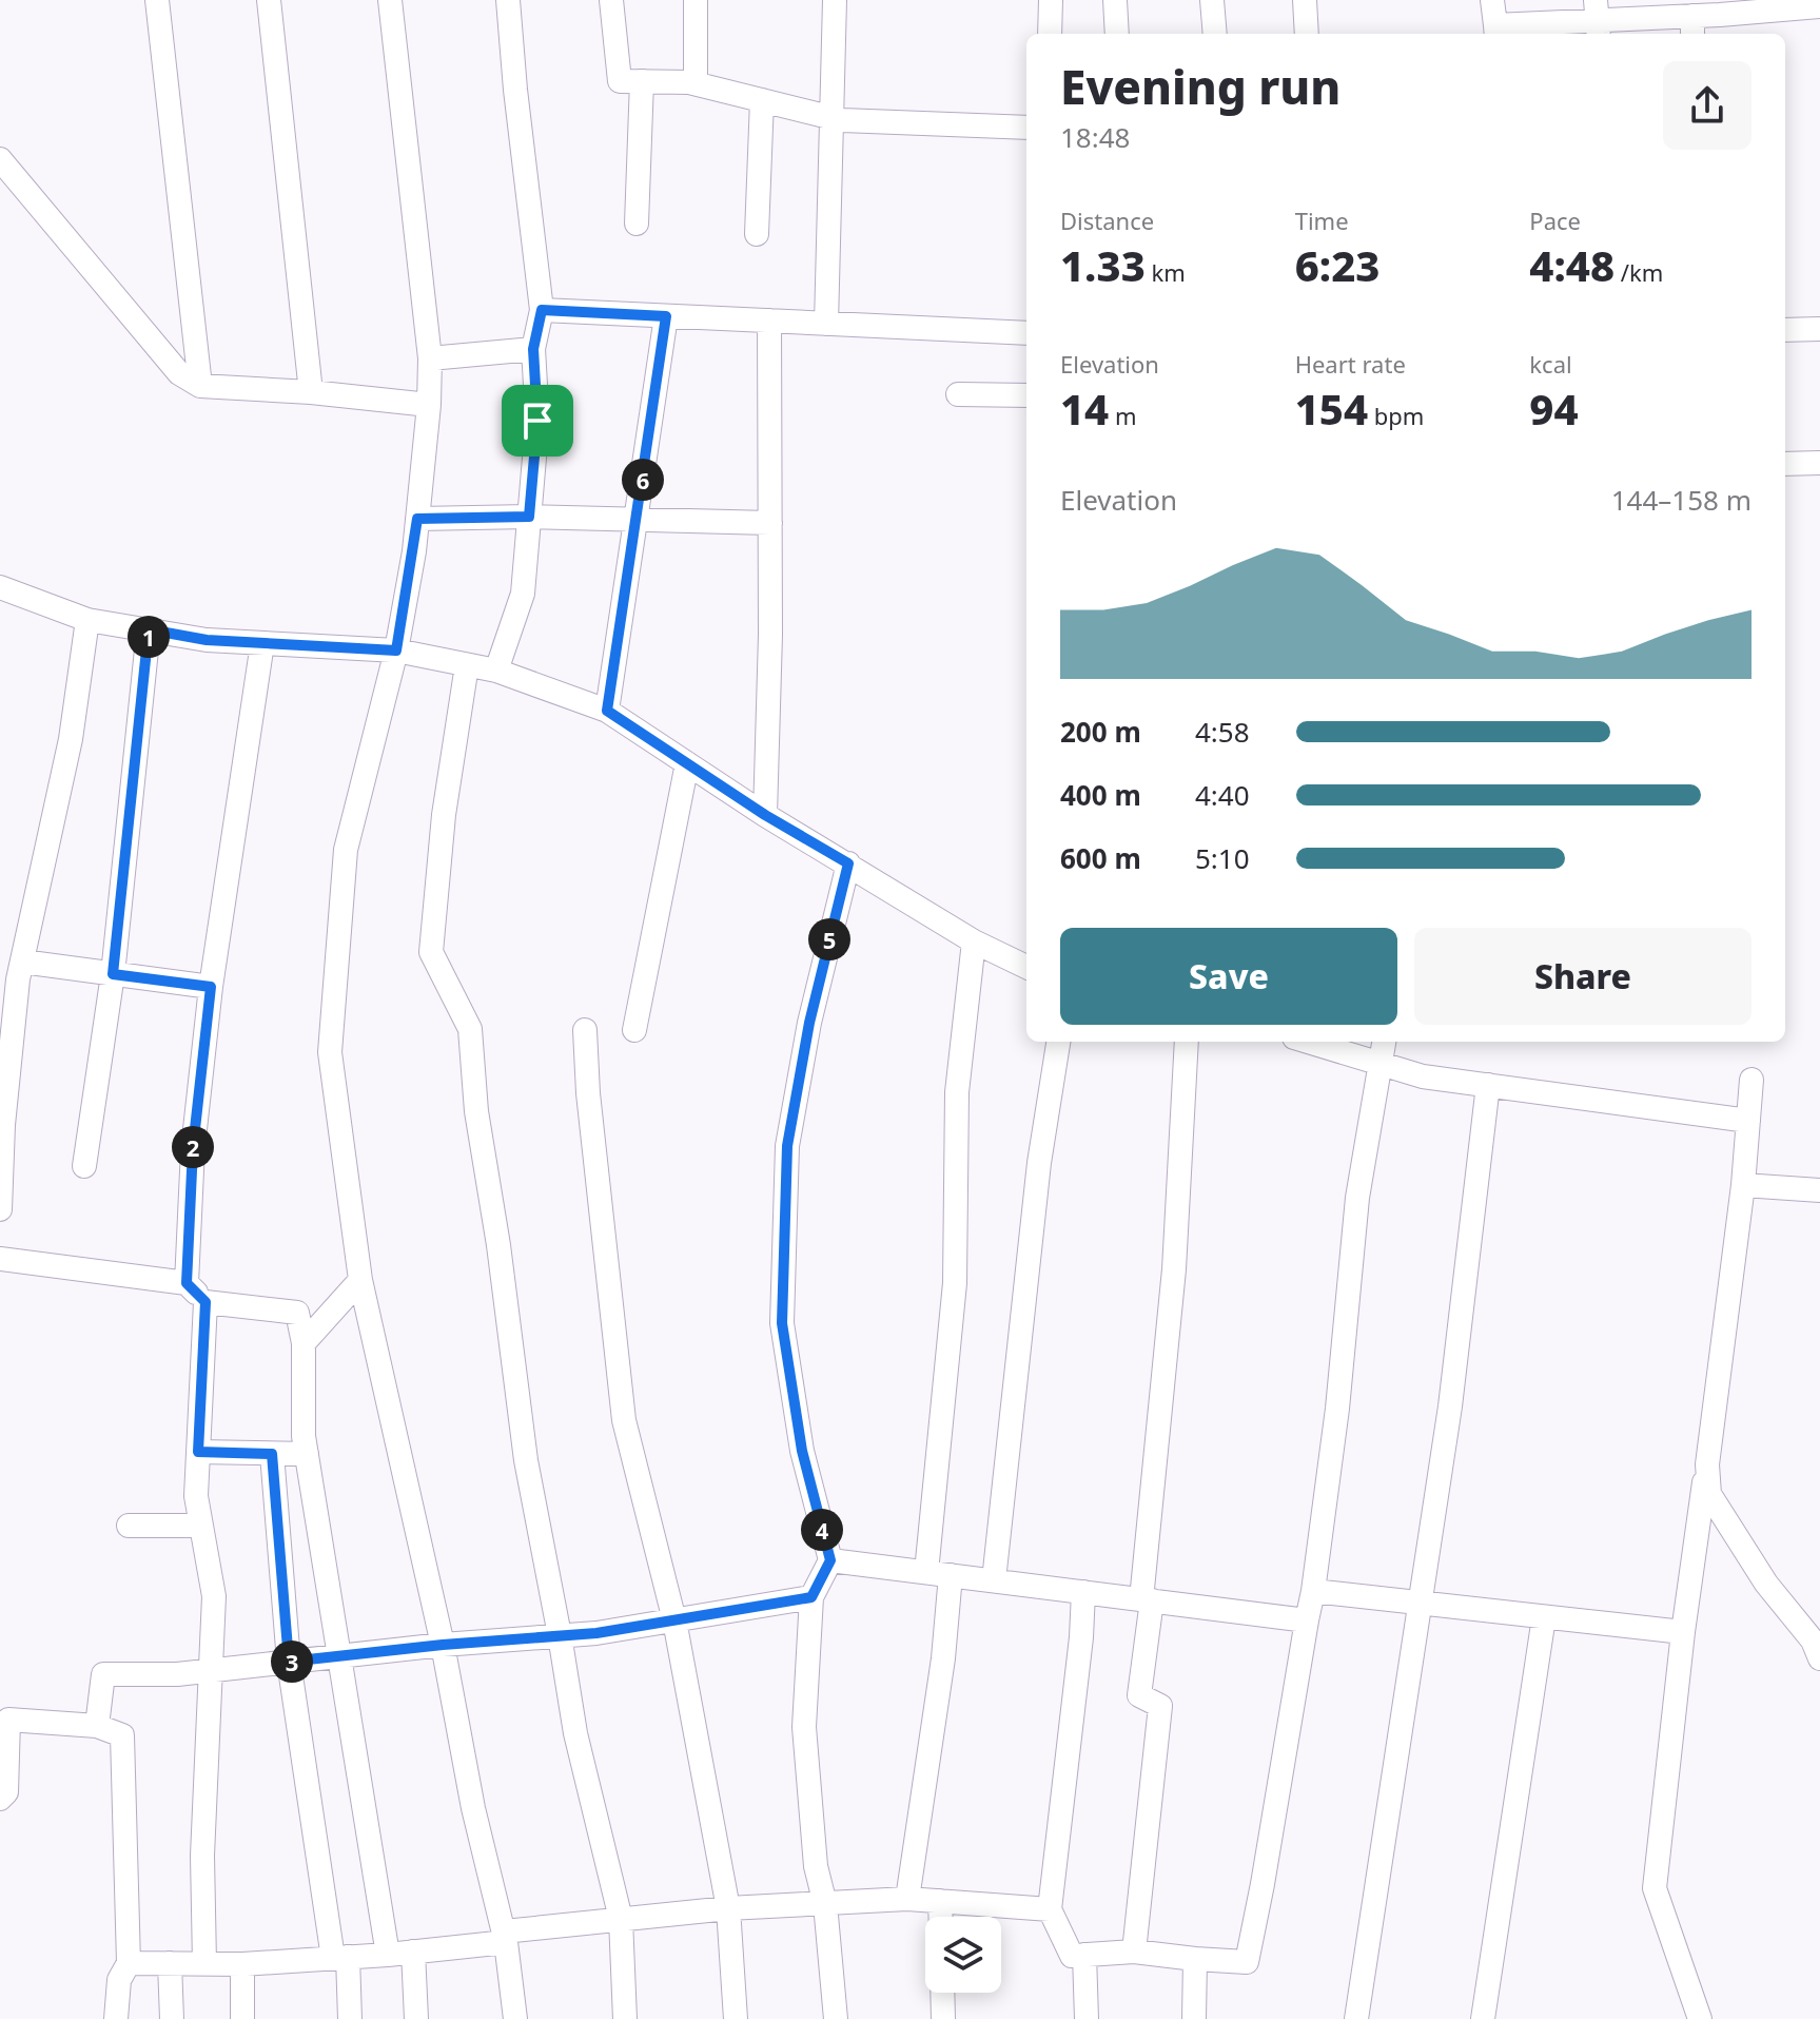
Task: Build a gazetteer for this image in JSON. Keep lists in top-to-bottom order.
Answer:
{
  "page": {
    "heading": ["Evening run", "18:48"],
    "stats": [
      ["Distance", "1.33 km"],
      ["Time", "6:23"],
      ["Pace", "4:48 /km"],
      ["Elevation", "14 m"],
      ["Heart rate", "154 bpm"],
      ["kcal", "94"]
    ],
    "pins": [
      "6",
      "1",
      "5",
      "2",
      "4",
      "3"
    ],
    "chart": ["Elevation", "144–158 m"],
    "list": [
      {
        "name": "200 m",
        "note": "4:58"
      },
      {
        "name": "400 m",
        "note": "4:40"
      },
      {
        "name": "600 m",
        "note": "5:10"
      }
    ],
    "buttons": ["Save", "Share"]
  }
}
